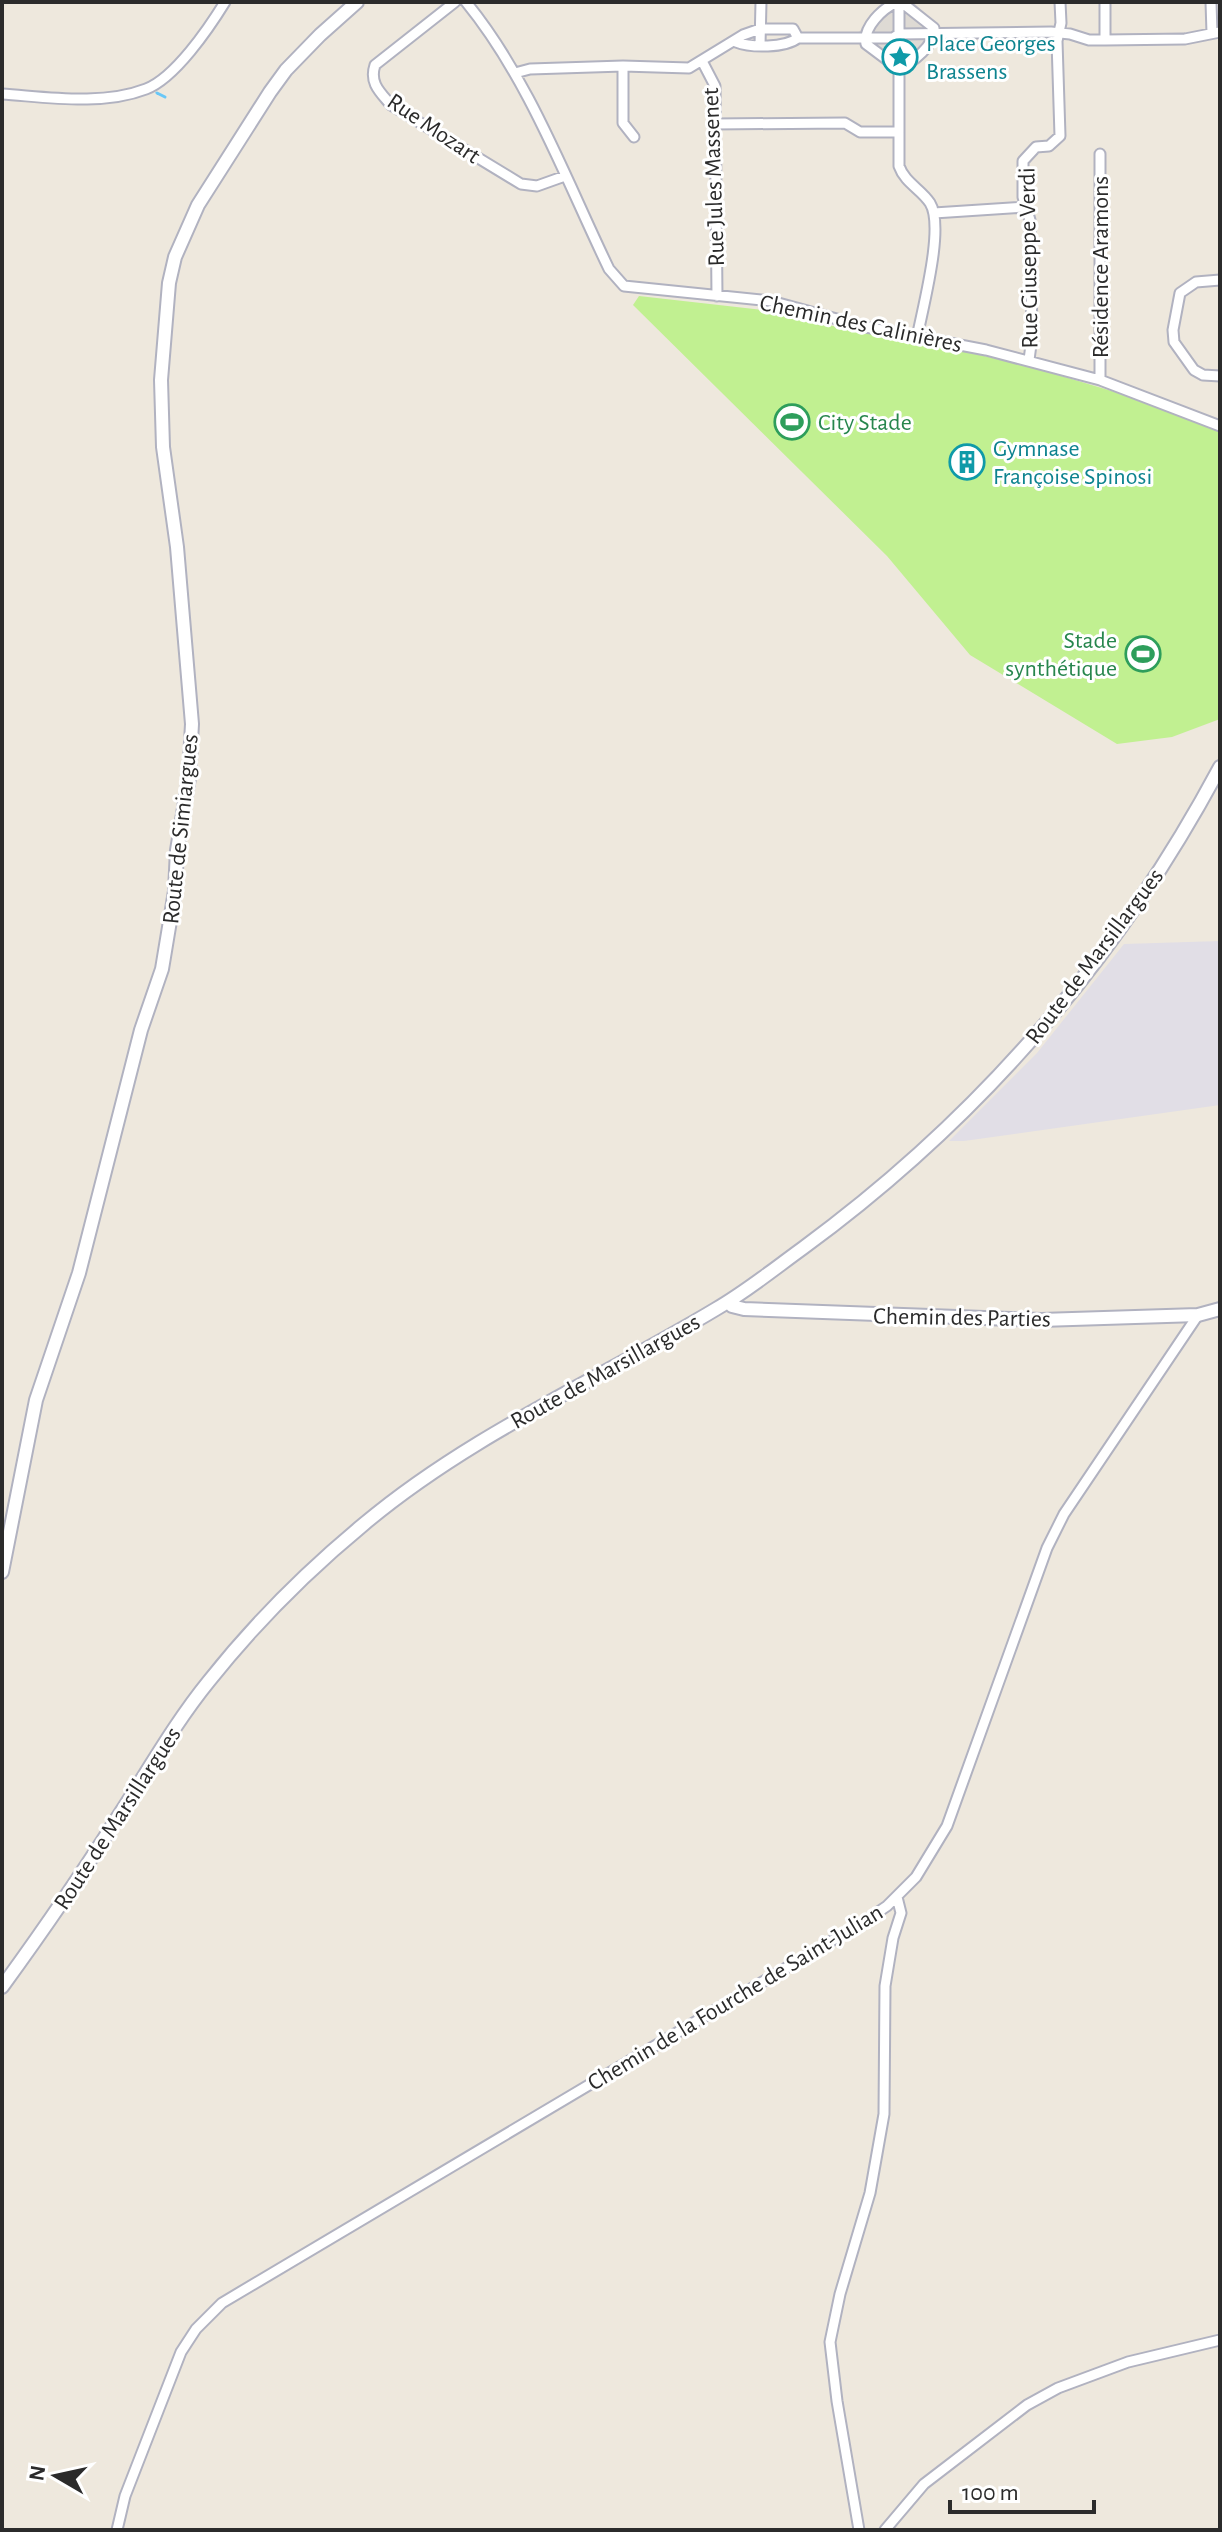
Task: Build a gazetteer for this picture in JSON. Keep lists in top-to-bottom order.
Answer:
{
  "streets": {
    "street": [
      "Rue Mozart",
      "Rue Jules Massenet",
      "Rue Giuseppe Verdi",
      "Résidence Aramons",
      "Chemin des Calinières",
      "Route de Simiargues",
      "Route de Marsillargues",
      "Chemin des Parties",
      "Chemin de la Fourche de Saint-Julian"
    ]
  },
  "crossings": [
    ["Rue Mozart", "Chemin des Calinières"],
    ["Rue Jules Massenet", "Chemin des Calinières"],
    ["Rue Giuseppe Verdi", "Chemin des Calinières"],
    ["Résidence Aramons", "Chemin des Calinières"],
    ["Route de Marsillargues", "Chemin des Parties"],
    ["Chemin des Parties", "Chemin de la Fourche de Saint-Julian"]
  ],
  "places": {
    "place": ["Place Georges Brassens"],
    "sports": ["City Stade", "Stade synthétique"],
    "building": ["Gymnase Françoise Spinosi"]
  },
  "scale_bar": "100 m",
  "north": "left"
}
